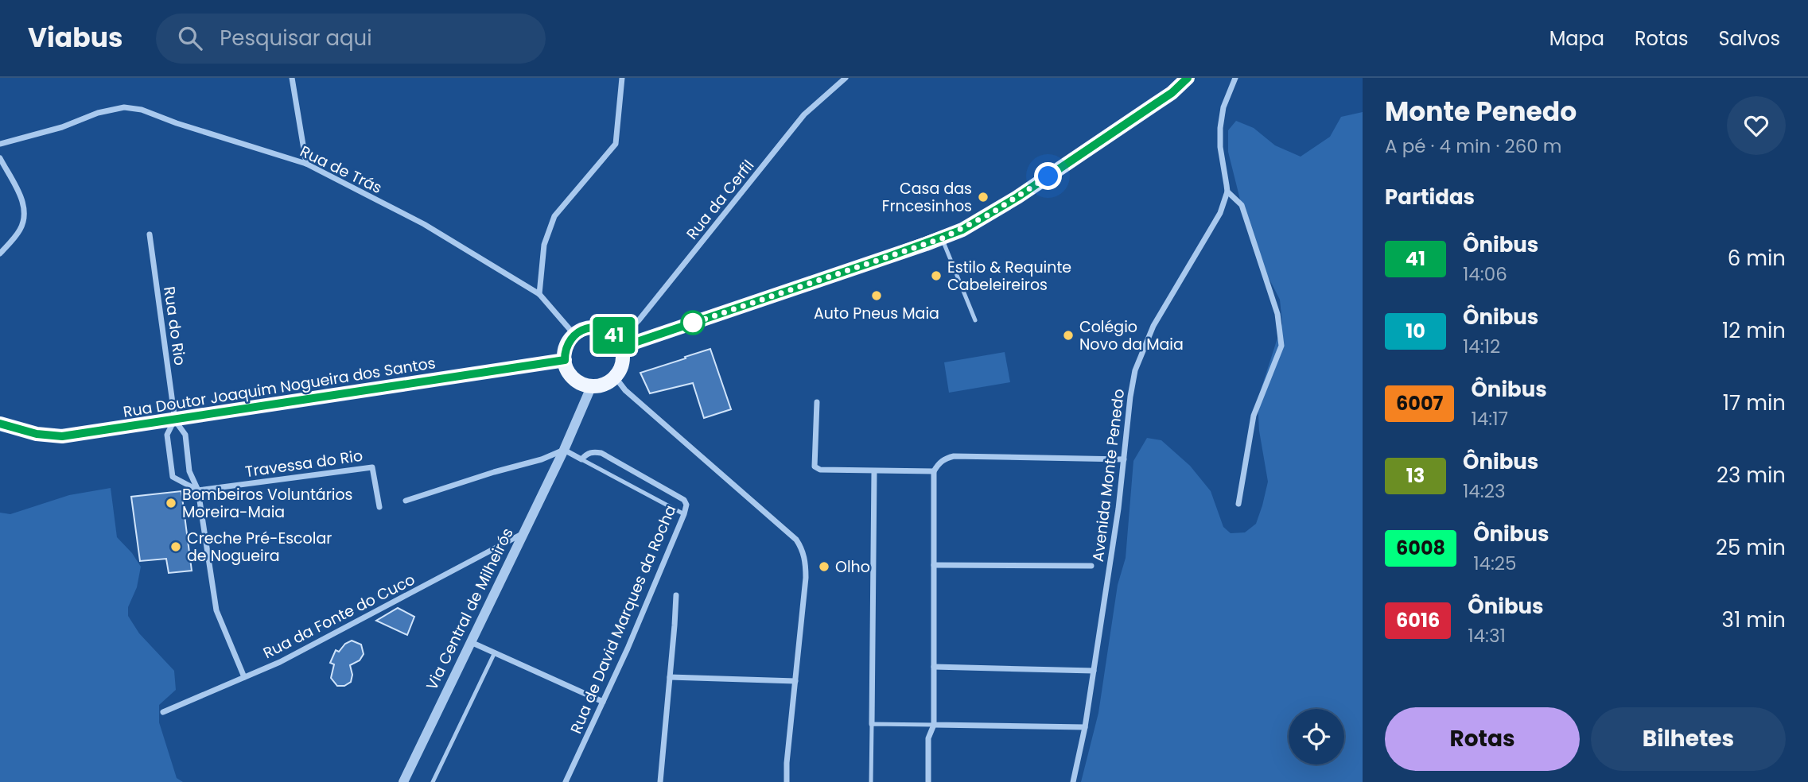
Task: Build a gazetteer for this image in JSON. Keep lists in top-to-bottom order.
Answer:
{
  "streets": {
    "main road": ["Rua Doutor Joaquim Nogueira dos Santos"],
    "street": [
      "Rua de Trás",
      "Rua da Cerfil",
      "Rua do Rio",
      "Travessa do Rio",
      "Avenida Monte Penedo",
      "Via Central de Milheirós",
      "Rua da Fonte do Cuco",
      "Rua de David Marques da Rocha"
    ]
  },
  "crossings": [
    ["Rua de Trás", "Rua da Cerfil"],
    ["Rua de Trás", "Rua Doutor Joaquim Nogueira dos Santos"],
    ["Rua de Trás", "Via Central de Milheirós"],
    ["Rua da Cerfil", "Rua Doutor Joaquim Nogueira dos Santos"],
    ["Rua da Cerfil", "Via Central de Milheirós"],
    ["Rua do Rio", "Rua Doutor Joaquim Nogueira dos Santos"],
    ["Rua do Rio", "Travessa do Rio"],
    ["Rua do Rio", "Rua da Fonte do Cuco"],
    ["Rua Doutor Joaquim Nogueira dos Santos", "Via Central de Milheirós"],
    ["Via Central de Milheirós", "Rua da Fonte do Cuco"]
  ],
  "places": [
    "Casa das Frncesinhos",
    "Estilo & Requinte Cabeleireiros",
    "Auto Pneus Maia",
    "Colégio Novo da Maia",
    "Bombeiros Voluntários Moreira-Maia",
    "Creche Pré-Escolar de Nogueira",
    "Olho"
  ],
  "lines": ["bus line 41"],
  "page": {
    "header": "Viabus",
    "search": "Pesquisar aqui",
    "nav": ["Mapa", "Rotas", "Salvos"],
    "on_map": "41",
    "heading": [
      ["Monte Penedo", "A pé · 4 min · 260 m"],
      "Partidas"
    ],
    "list": [
      {
        "mark": "41",
        "name": "Ônibus",
        "note": "14:06",
        "value": "6 min"
      },
      {
        "mark": "10",
        "name": "Ônibus",
        "note": "14:12",
        "value": "12 min"
      },
      {
        "mark": "6007",
        "name": "Ônibus",
        "note": "14:17",
        "value": "17 min"
      },
      {
        "mark": "13",
        "name": "Ônibus",
        "note": "14:23",
        "value": "23 min"
      },
      {
        "mark": "6008",
        "name": "Ônibus",
        "note": "14:25",
        "value": "25 min"
      },
      {
        "mark": "6016",
        "name": "Ônibus",
        "note": "14:31",
        "value": "31 min"
      }
    ],
    "buttons": ["Rotas", "Bilhetes"]
  }
}
